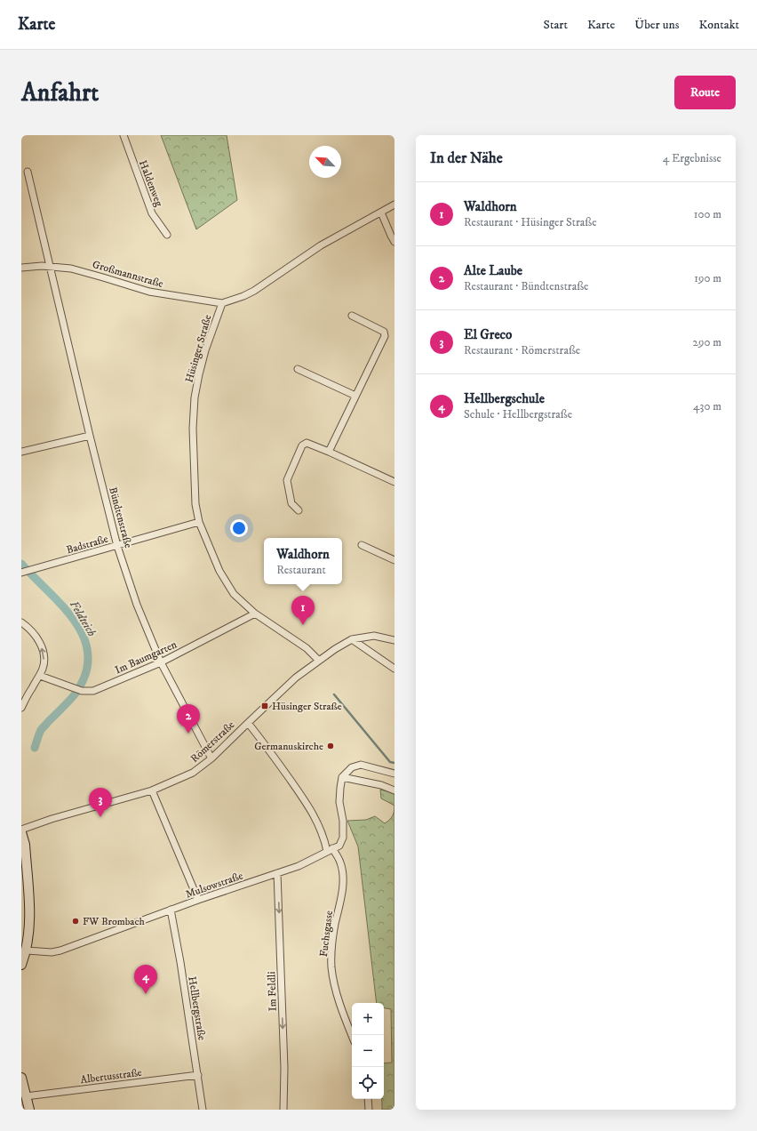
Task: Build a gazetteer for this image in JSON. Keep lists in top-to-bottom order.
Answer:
{
  "streets": {
    "street": [
      "Haldenweg",
      "Großmannstraße",
      "Hüsinger Straße",
      "Bündtenstraße",
      "Badstraße",
      "Im Baumgarten",
      "Römerstraße",
      "Mulsowstraße",
      "Fuchsgasse",
      "Im Feldli",
      "Hellbergstraße",
      "Albertusstraße"
    ]
  },
  "crossings": [
    ["Großmannstraße", "Hüsinger Straße"],
    ["Großmannstraße", "Bündtenstraße"],
    ["Hüsinger Straße", "Badstraße"],
    ["Hüsinger Straße", "Im Baumgarten"],
    ["Hüsinger Straße", "Römerstraße"],
    ["Bündtenstraße", "Badstraße"],
    ["Bündtenstraße", "Im Baumgarten"],
    ["Bündtenstraße", "Römerstraße"],
    ["Römerstraße", "Fuchsgasse"],
    ["Mulsowstraße", "Fuchsgasse"],
    ["Mulsowstraße", "Im Feldli"],
    ["Mulsowstraße", "Hellbergstraße"],
    ["Hellbergstraße", "Albertusstraße"]
  ],
  "one_way": ["Im Feldli"],
  "water": ["Feldteich"],
  "places": {
    "transit": ["Hüsinger Straße"],
    "other": ["Germanuskirche", "FW Brombach"]
  },
  "north": "top left",
  "page": {
    "header": "Karte",
    "nav": [
      "Start",
      "Karte",
      "Über uns",
      "Kontakt"
    ],
    "buttons": "Route",
    "title": "Anfahrt",
    "heading": ["In der Nähe", "4 Ergebnisse"],
    "list": [
      {
        "mark": "1",
        "name": "Waldhorn",
        "note": "Restaurant · Hüsinger Straße",
        "value": "100 m"
      },
      {
        "mark": "2",
        "name": "Alte Laube",
        "note": "Restaurant · Bündtenstraße",
        "value": "190 m"
      },
      {
        "mark": "3",
        "name": "El Greco",
        "note": "Restaurant · Römerstraße",
        "value": "290 m"
      },
      {
        "mark": "4",
        "name": "Hellbergschule",
        "note": "Schule · Hellbergstraße",
        "value": "430 m"
      }
    ],
    "popup": ["Waldhorn", "Restaurant"],
    "pins": [
      "1",
      "2",
      "3",
      "4"
    ],
    "map_buttons": ["+", "−"]
  }
}
